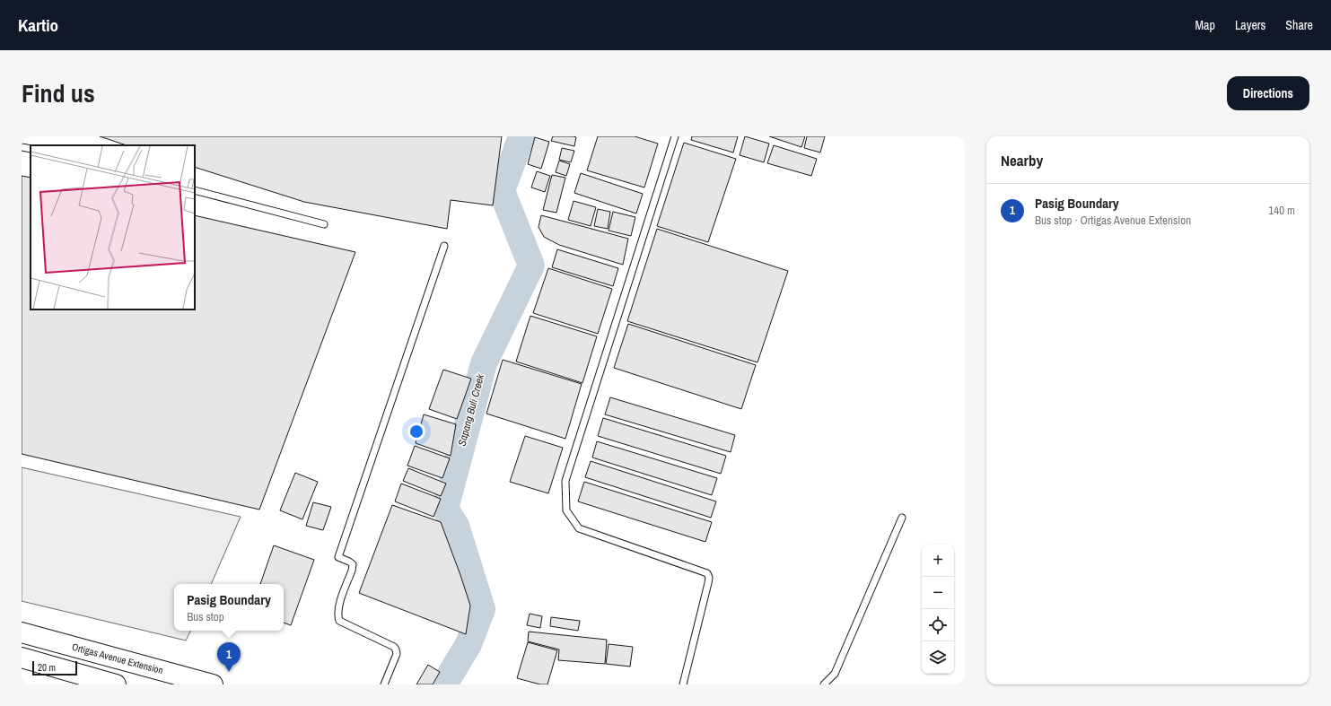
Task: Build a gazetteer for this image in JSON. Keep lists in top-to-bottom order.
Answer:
{
  "streets": {
    "main road": ["Ortigas Avenue Extension"]
  },
  "water": ["Sapang Buli Creek"],
  "scale_bar": "20 m",
  "page": {
    "header": "Kartio",
    "nav": ["Map", "Layers", "Share"],
    "title": "Find us",
    "buttons": "Directions",
    "heading": "Nearby",
    "list": [
      {
        "mark": "1",
        "name": "Pasig Boundary",
        "note": "Bus stop · Ortigas Avenue Extension",
        "value": "140 m"
      }
    ],
    "map_buttons": ["+", "−"],
    "popup": ["Pasig Boundary", "Bus stop"],
    "pins": "1",
    "scale": "20 m"
  }
}
